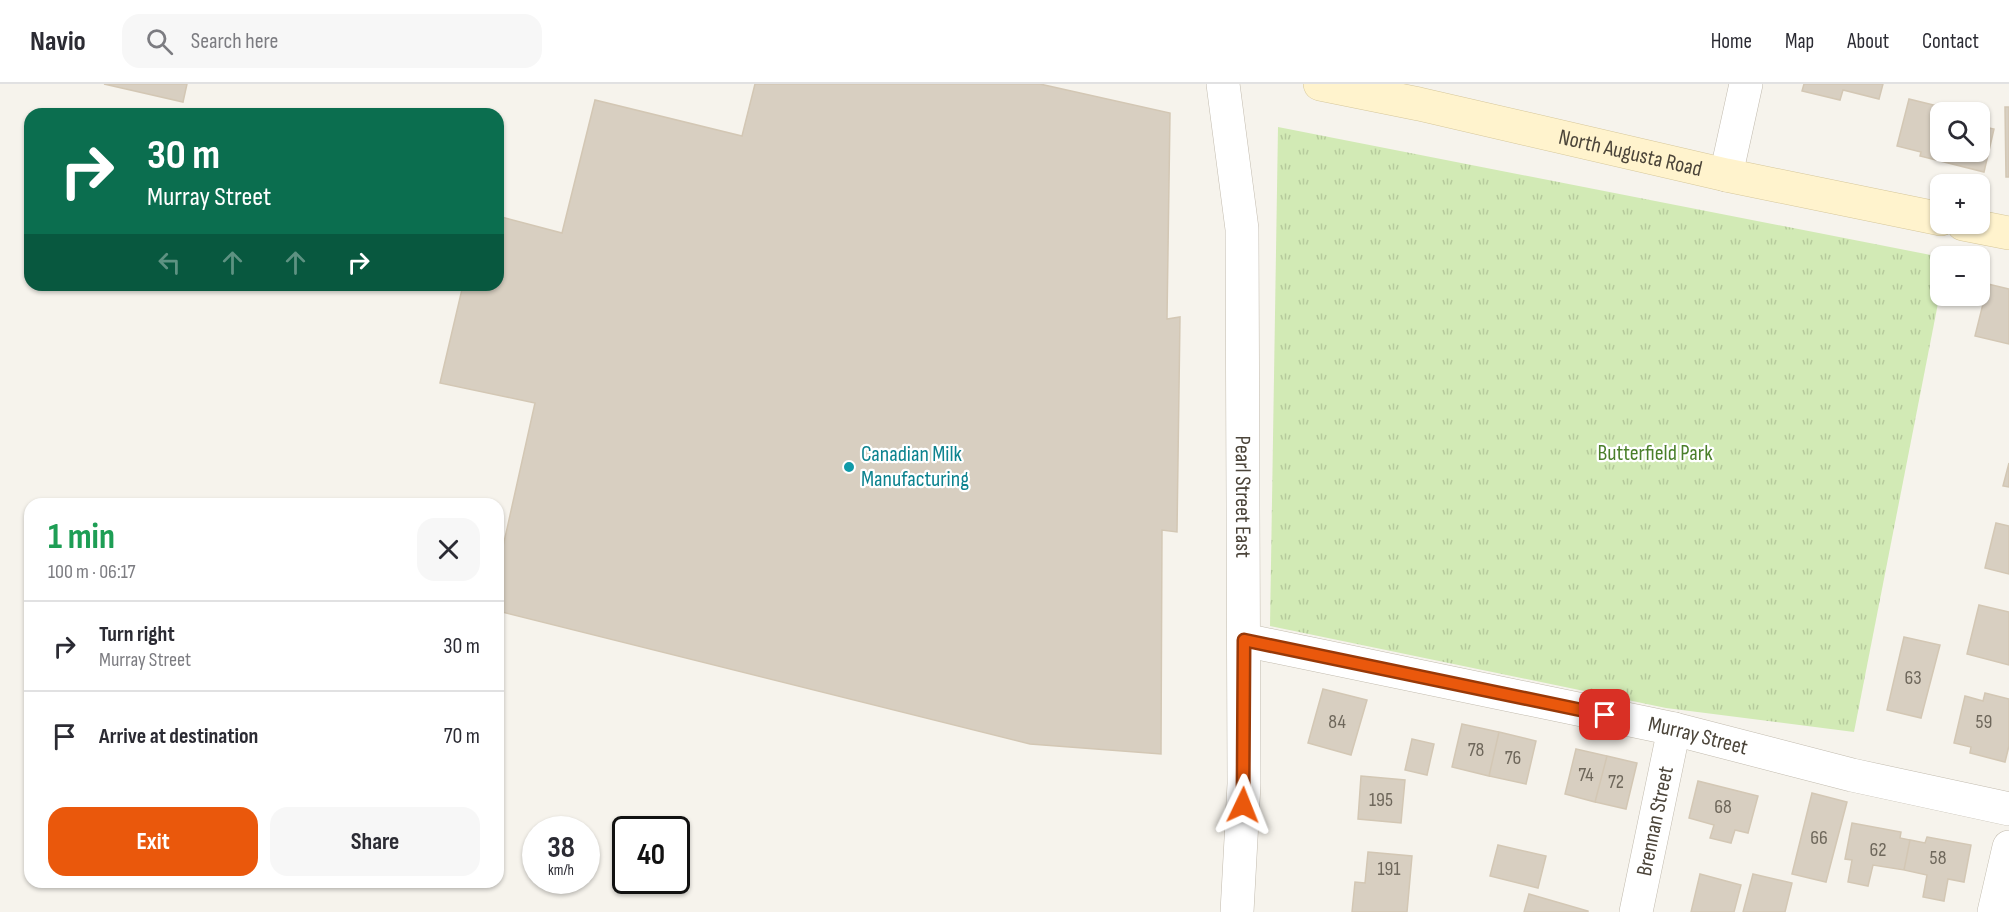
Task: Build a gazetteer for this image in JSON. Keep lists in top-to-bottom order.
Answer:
{
  "streets": {
    "main road": ["North Augusta Road"],
    "street": ["Pearl Street East", "Murray Street", "Brennan Street"]
  },
  "crossings": [
    ["Pearl Street East", "Murray Street"],
    ["Murray Street", "Brennan Street"]
  ],
  "parks": ["Butterfield Park"],
  "places": ["Canadian Milk Manufacturing"],
  "house_numbers": [
    "63",
    "84",
    "59",
    "78",
    "76",
    "74",
    "72",
    "195",
    "68",
    "66",
    "62",
    "58",
    "191"
  ],
  "page": {
    "header": "Navio",
    "search": "Search here",
    "nav": [
      "Home",
      "Map",
      "About",
      "Contact"
    ],
    "map_buttons": ["+", "−"],
    "turn": ["30 m", "Murray Street"],
    "heading": ["1 min", "100 m · 06:17"],
    "list": [
      {
        "name": "Turn right",
        "note": "Murray Street",
        "value": "30 m"
      },
      {
        "name": "Arrive at destination",
        "value": "70 m"
      }
    ],
    "buttons": ["Exit", "Share"],
    "speed": "38 km/h",
    "limit": "40"
  }
}
